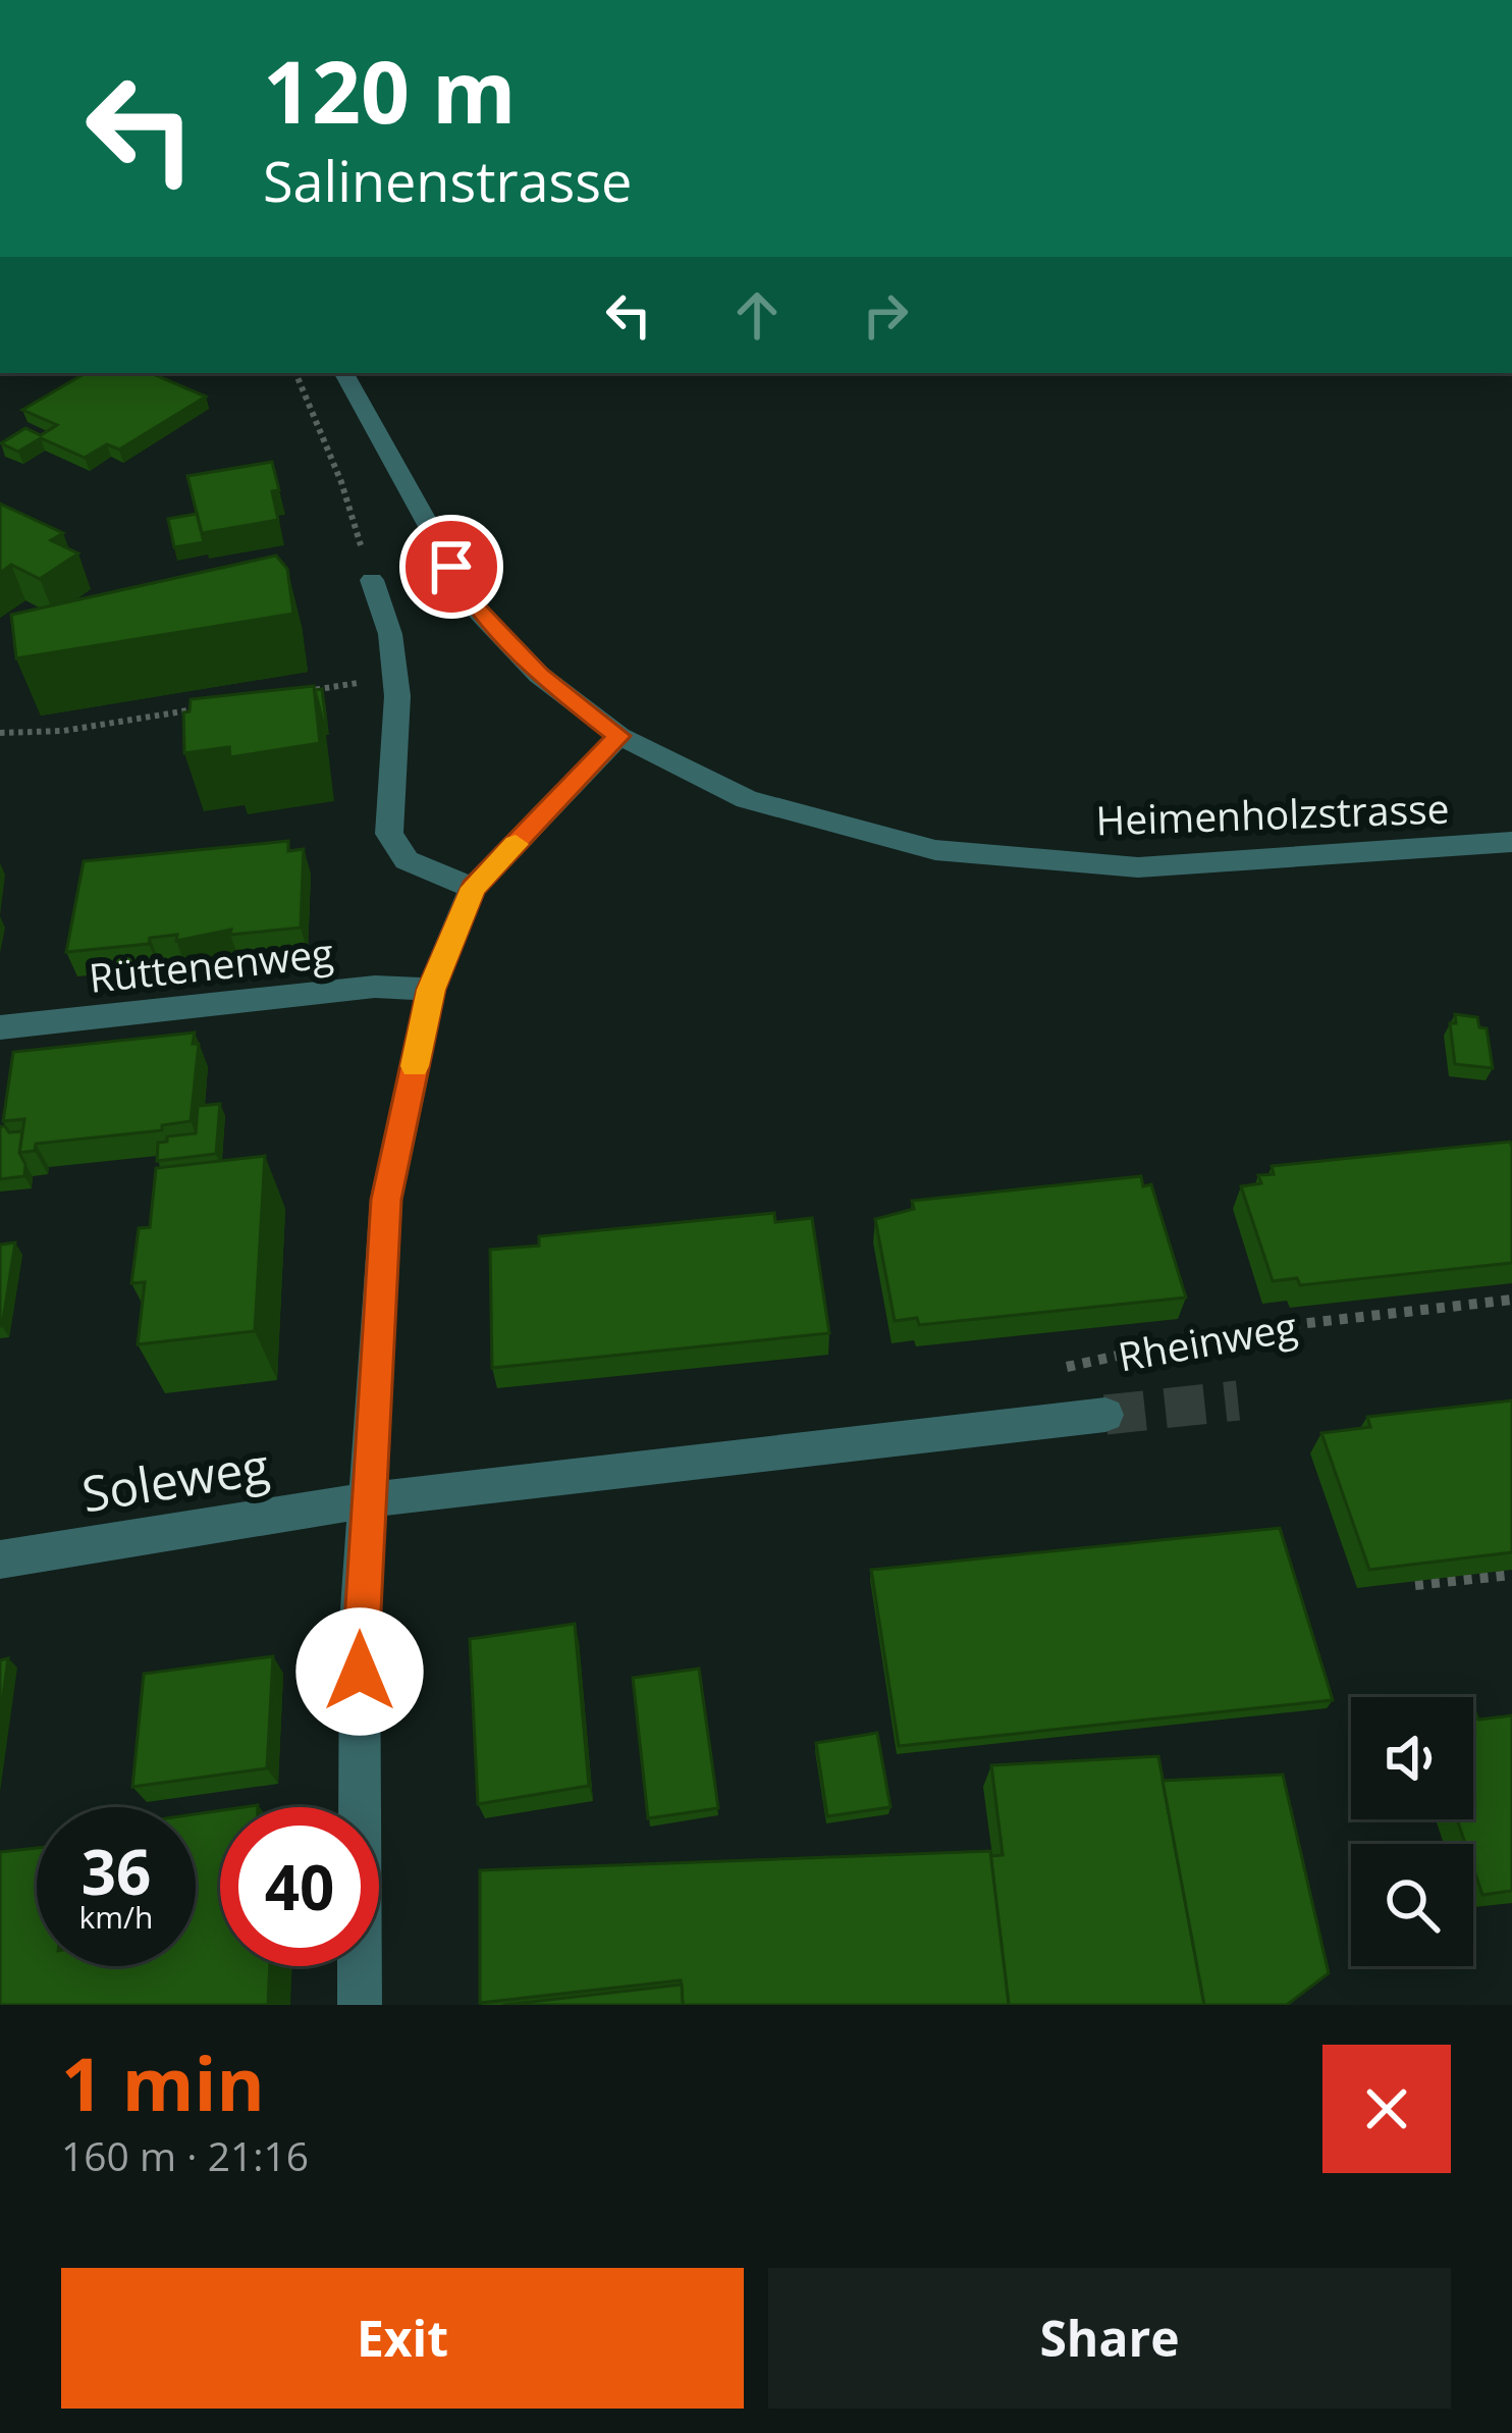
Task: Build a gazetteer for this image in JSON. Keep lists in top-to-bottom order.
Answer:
{
  "streets": {
    "street": [
      "Heimenholzstrasse",
      "Rüttenenweg",
      "Rheinweg",
      "Soleweg"
    ]
  },
  "crossings": [
    ["Rheinweg", "Soleweg"]
  ],
  "page": {
    "turn": ["120 m", "Salinenstrasse"],
    "speed": "36 km/h",
    "limit": "40",
    "heading": ["1 min", "160 m · 21:16"],
    "buttons": ["Exit", "Share"]
  }
}
